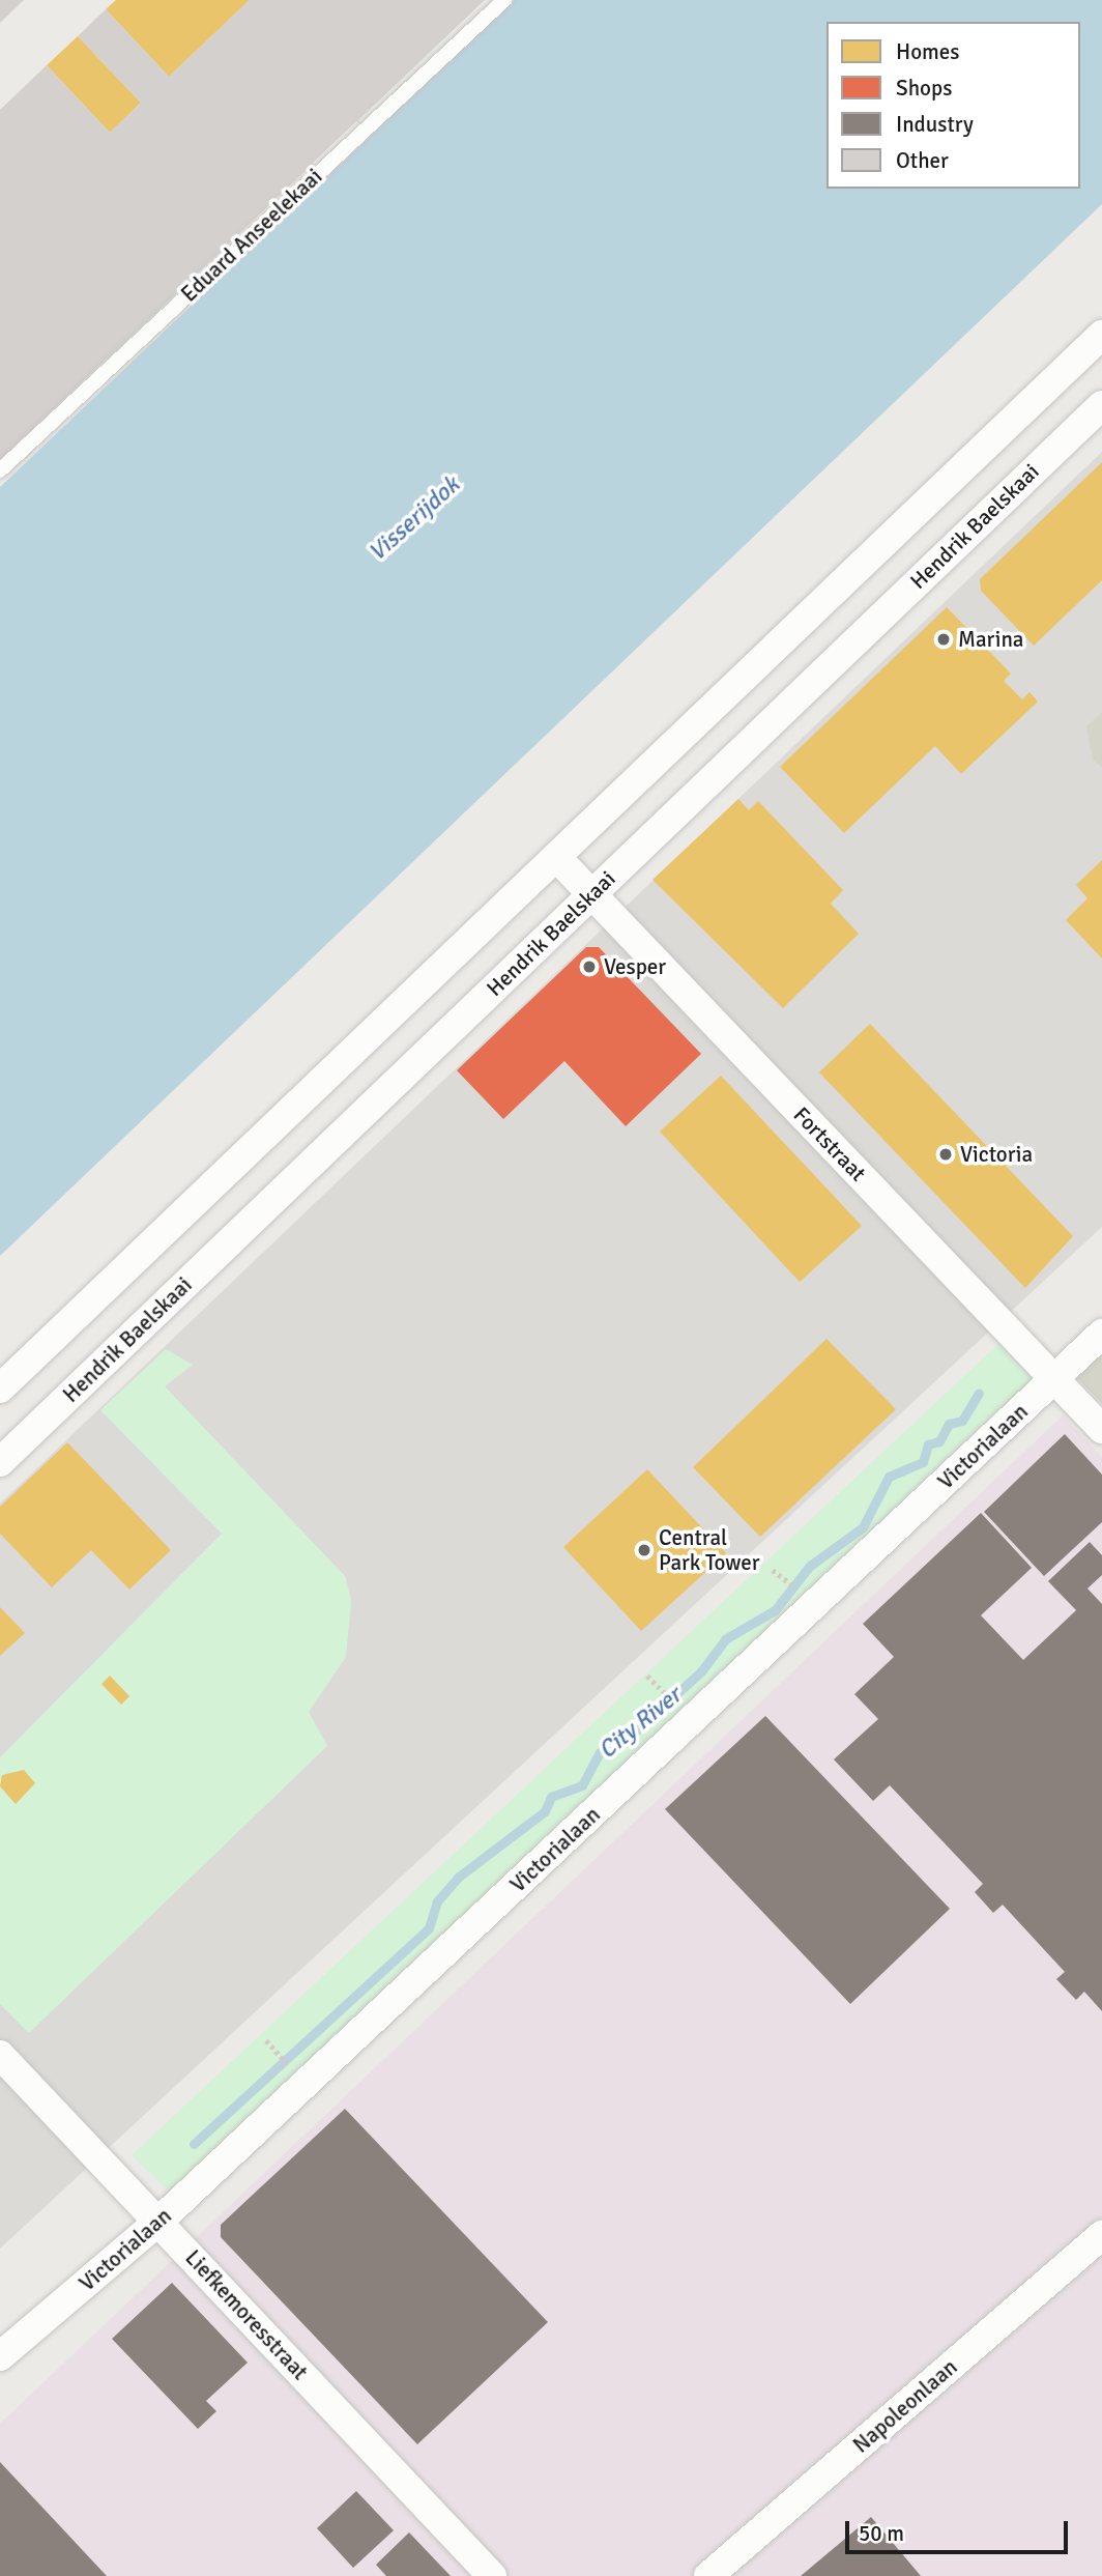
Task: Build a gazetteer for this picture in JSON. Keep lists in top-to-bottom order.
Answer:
{
  "streets": {
    "street": [
      "Hendrik Baelskaai",
      "Fortstraat",
      "Victorialaan",
      "Liefkemoresstraat",
      "Napoleonlaan"
    ],
    "lane": ["Eduard Anseelekaai"]
  },
  "crossings": [
    ["Hendrik Baelskaai", "Fortstraat"],
    ["Fortstraat", "Victorialaan"],
    ["Victorialaan", "Liefkemoresstraat"]
  ],
  "water": ["Visserijdok", "City River"],
  "places": [
    "Marina",
    "Vesper",
    "Victoria",
    "Central Park Tower"
  ],
  "legend": [
    "Homes",
    "Shops",
    "Industry",
    "Other"
  ],
  "scale_bar": "50 m"
}
